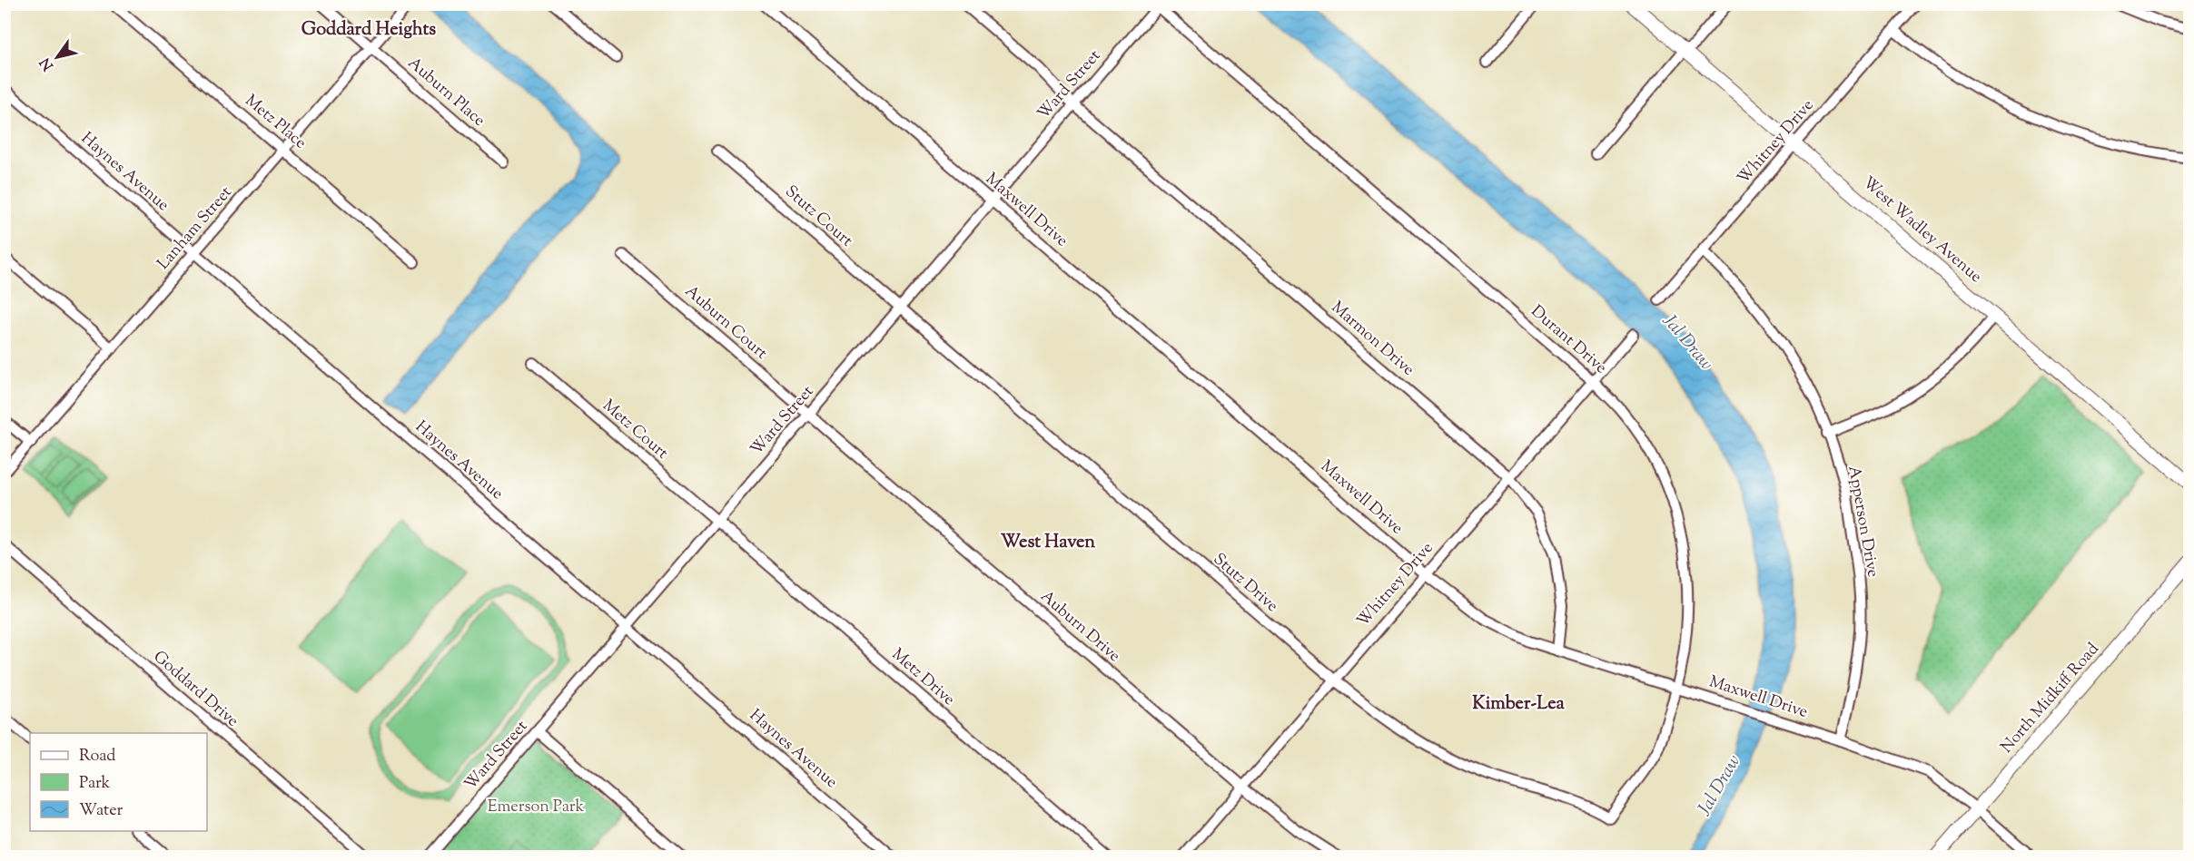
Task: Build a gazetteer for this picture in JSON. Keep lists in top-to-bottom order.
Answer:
{
  "streets": {
    "main road": ["West Wadley Avenue", "North Midkiff Road"],
    "street": [
      "Ward Street",
      "Auburn Place",
      "Metz Place",
      "Whitney Drive",
      "Haynes Avenue",
      "Maxwell Drive",
      "Stutz Court",
      "Lanham Street",
      "Auburn Court",
      "Marmon Drive",
      "Durant Drive",
      "Metz Court",
      "Apperson Drive",
      "Stutz Drive",
      "Auburn Drive",
      "Metz Drive",
      "Goddard Drive"
    ]
  },
  "crossings": [
    ["Ward Street", "Haynes Avenue"],
    ["Ward Street", "Maxwell Drive"],
    ["Ward Street", "Stutz Court"],
    ["Ward Street", "Auburn Court"],
    ["Ward Street", "Marmon Drive"],
    ["Ward Street", "Durant Drive"],
    ["Ward Street", "Metz Court"],
    ["Ward Street", "Stutz Drive"],
    ["Ward Street", "Auburn Drive"],
    ["Ward Street", "Metz Drive"],
    ["Auburn Place", "Lanham Street"],
    ["Metz Place", "Lanham Street"],
    ["Whitney Drive", "Maxwell Drive"],
    ["Whitney Drive", "West Wadley Avenue"],
    ["Whitney Drive", "Marmon Drive"],
    ["Whitney Drive", "Durant Drive"],
    ["Whitney Drive", "Apperson Drive"],
    ["Whitney Drive", "Stutz Drive"],
    ["Whitney Drive", "Auburn Drive"],
    ["Haynes Avenue", "Lanham Street"],
    ["Maxwell Drive", "Marmon Drive"],
    ["Maxwell Drive", "Durant Drive"],
    ["Maxwell Drive", "Apperson Drive"],
    ["Maxwell Drive", "North Midkiff Road"],
    ["Stutz Court", "Stutz Drive"],
    ["Auburn Court", "Auburn Drive"],
    ["Durant Drive", "Stutz Drive"],
    ["Metz Court", "Metz Drive"]
  ],
  "districts": ["Goddard Heights", "West Haven", "Kimber-Lea"],
  "water": ["Jal Draw"],
  "parks": ["Emerson Park"],
  "legend": ["Road", "Park", "Water"],
  "north": "bottom left"
}
